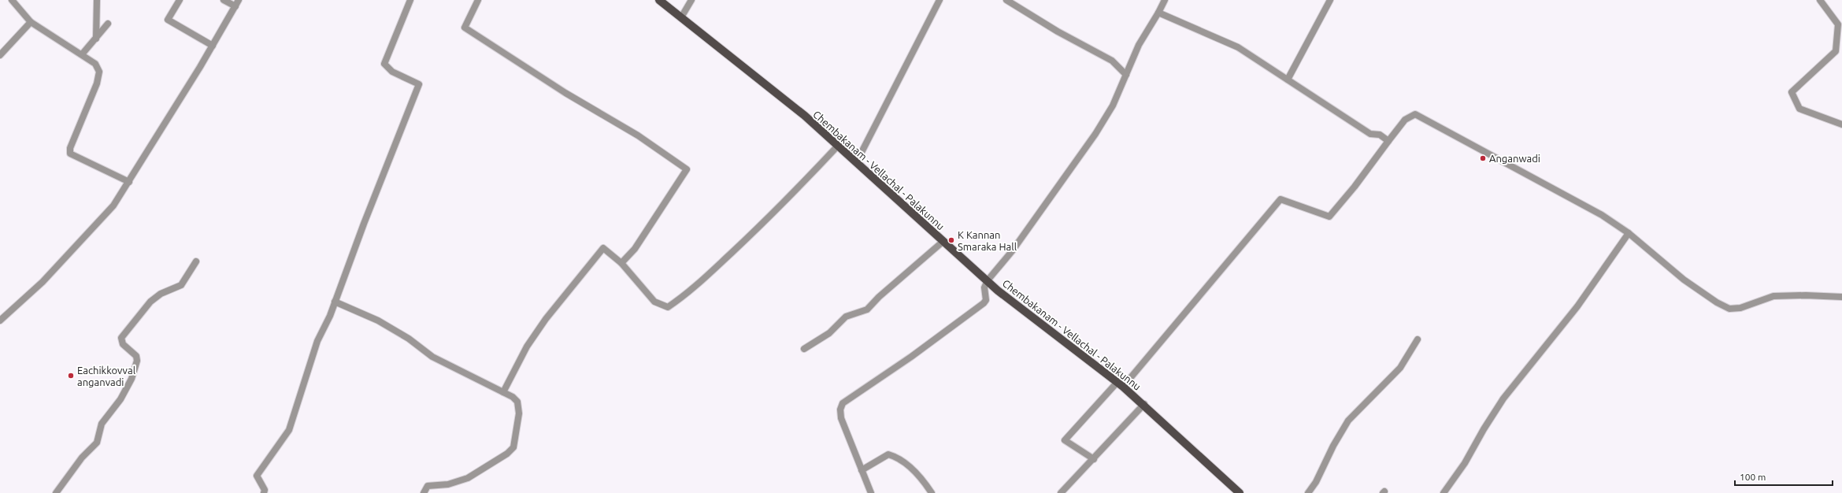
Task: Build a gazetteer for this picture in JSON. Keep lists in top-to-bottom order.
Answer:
{
  "streets": {
    "main road": ["Chembakanam - Vellachal - Palakunnu"]
  },
  "places": ["Anganwadi", "K Kannan Smaraka Hall", "Eachikkovval anganvadi"],
  "scale_bar": "100 m"
}
